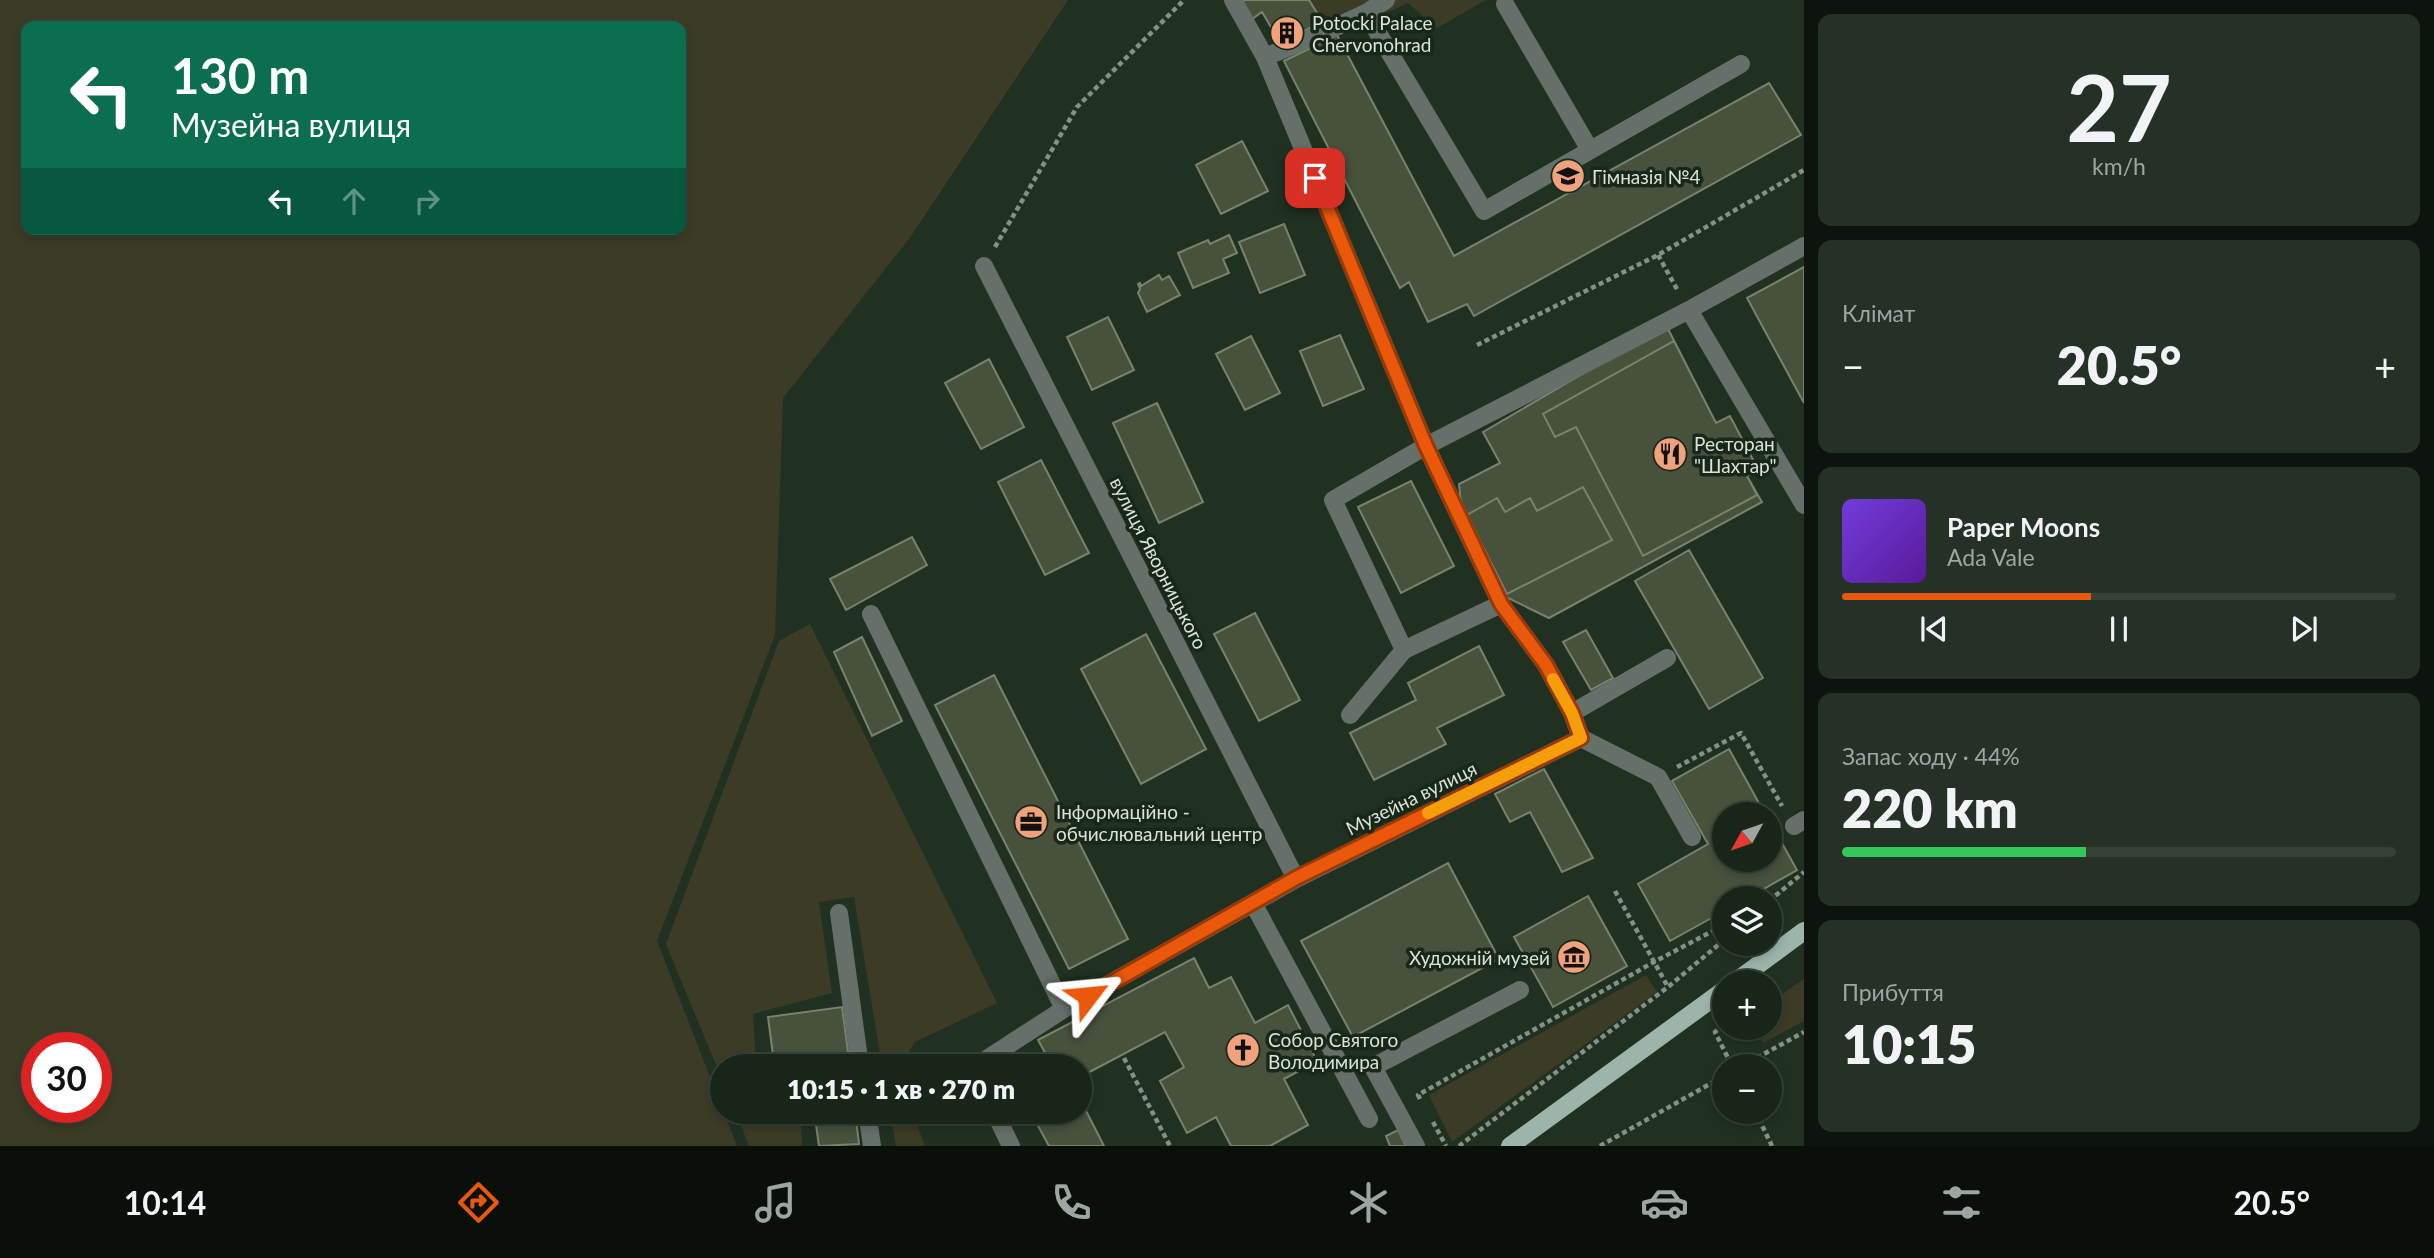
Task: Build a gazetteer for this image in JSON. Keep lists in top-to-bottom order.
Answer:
{
  "streets": {
    "street": ["вулиця Яворницького", "Музейна вулиця"]
  },
  "crossings": [
    ["вулиця Яворницького", "Музейна вулиця"]
  ],
  "places": {
    "building": ["Potocki Palace Chervonohrad"],
    "school or university": ["Гімназія №4"],
    "restaurant": ["Ресторан \"Шахтар\""],
    "office": ["Інформаційно - обчислювальний центр"],
    "museum": ["Художній музей"],
    "church": ["Собор Святого Володимира"]
  },
  "north": "bottom left",
  "page": {
    "tile": [
      ["27", "km/h"],
      "Клімат",
      ["Запас ходу · 44%", "220 km"],
      ["Прибуття", "10:15"]
    ],
    "turn": ["130 m", "Музейна вулиця"],
    "heat": ["−", "20.5°", "+"],
    "song": ["Paper Moons", "Ada Vale"],
    "map_buttons": ["+", "−"],
    "limit": "30",
    "trip": "10:15 · 1 хв · 270 m",
    "tabs": ["10:14", "20.5°"]
  }
}
